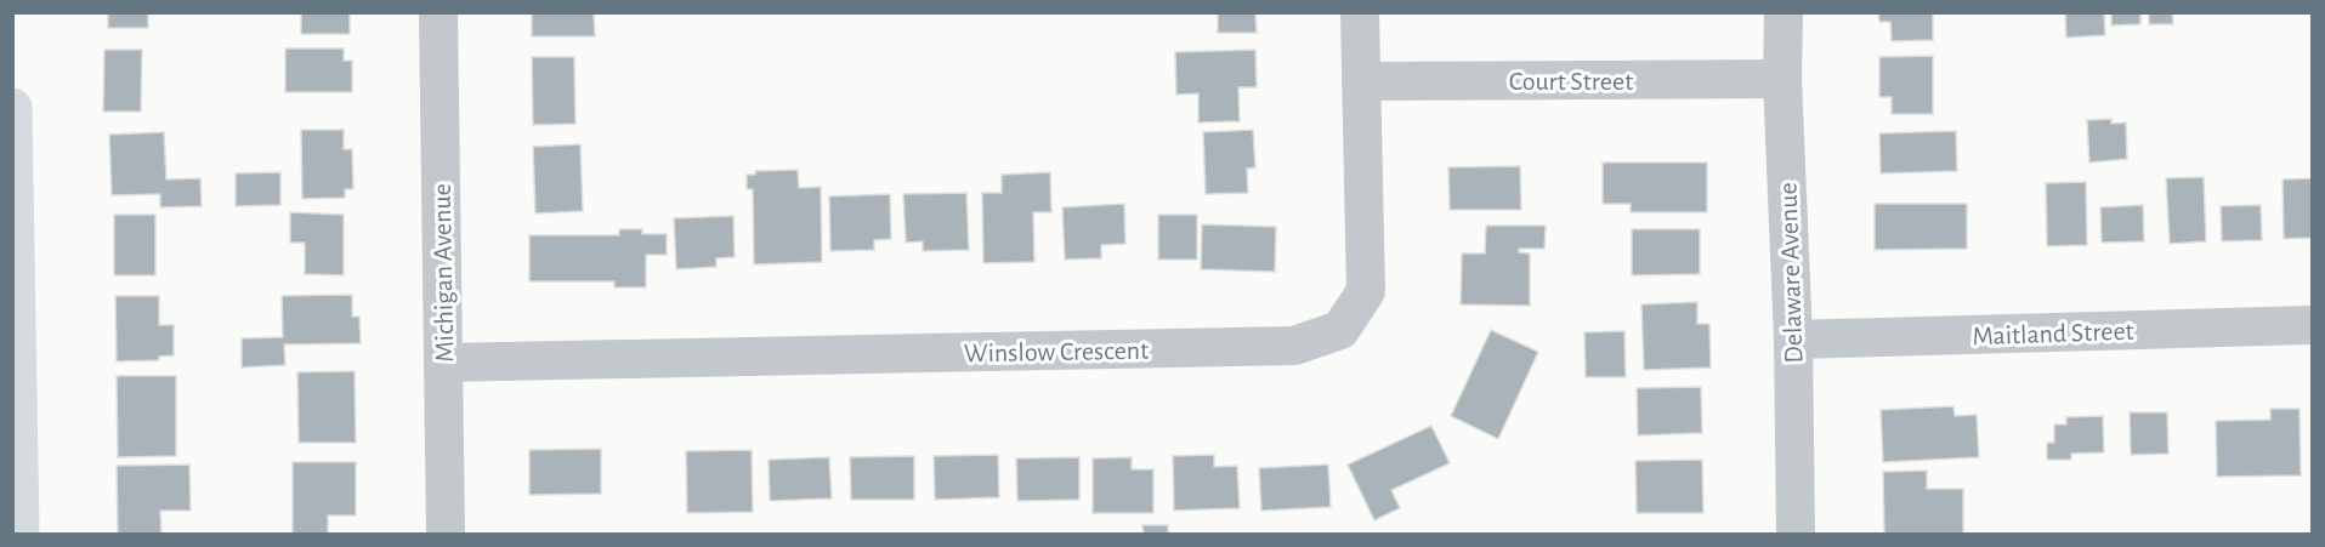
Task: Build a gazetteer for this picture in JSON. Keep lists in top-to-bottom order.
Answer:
{
  "streets": {
    "street": [
      "Court Street",
      "Michigan Avenue",
      "Delaware Avenue",
      "Maitland Street",
      "Winslow Crescent"
    ]
  },
  "crossings": [
    ["Court Street", "Delaware Avenue"],
    ["Court Street", "Winslow Crescent"],
    ["Michigan Avenue", "Winslow Crescent"],
    ["Delaware Avenue", "Maitland Street"]
  ]
}
